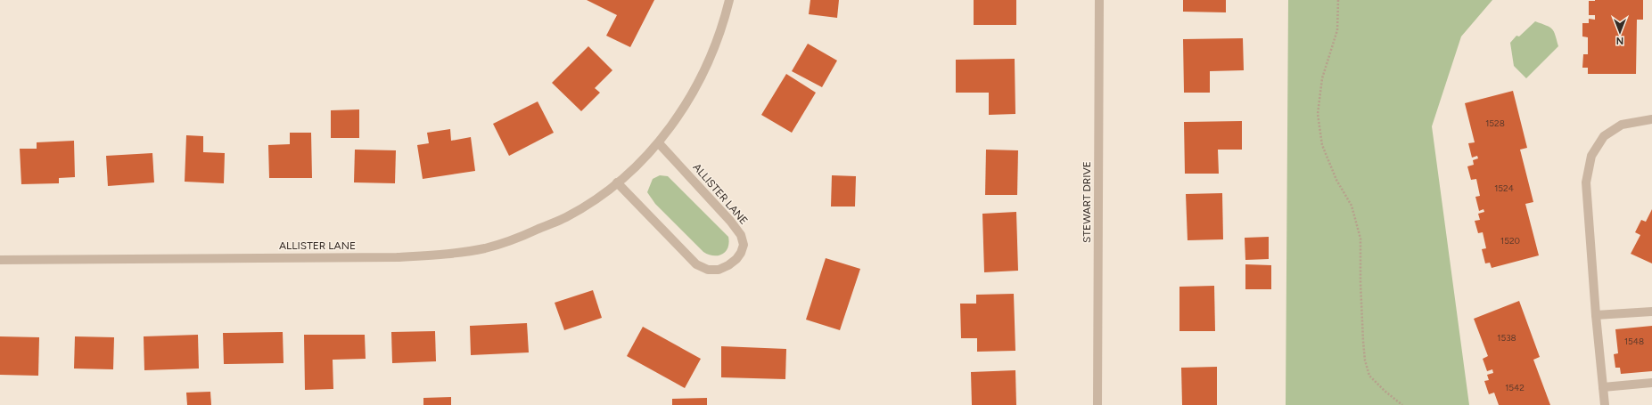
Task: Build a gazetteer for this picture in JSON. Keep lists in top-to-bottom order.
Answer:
{
  "streets": {
    "street": ["ALLISTER LANE", "STEWART DRIVE"]
  },
  "house_numbers": [
    "1528",
    "1524",
    "1520",
    "1538",
    "1548",
    "1542"
  ],
  "north": "bottom"
}
